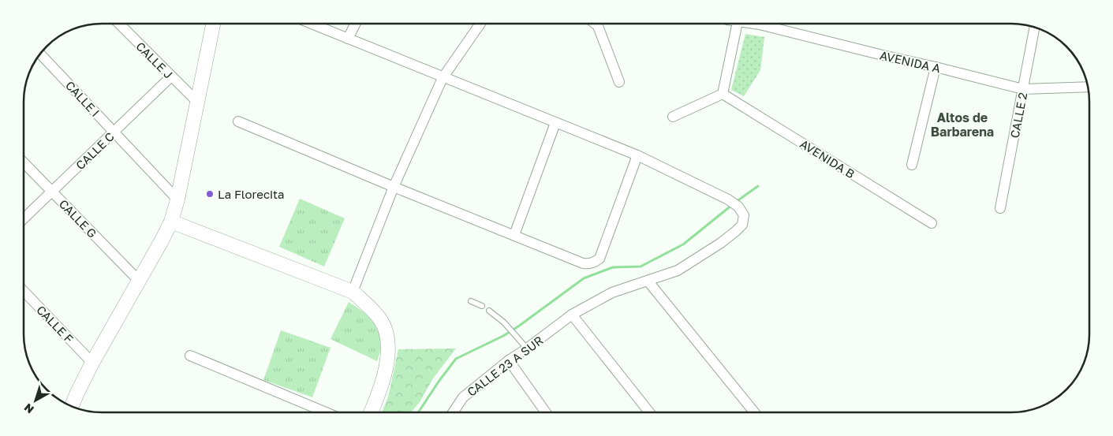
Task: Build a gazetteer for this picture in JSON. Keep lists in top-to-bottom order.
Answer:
{
  "streets": {
    "street": [
      "CALLE J",
      "AVENIDA A",
      "CALLE I",
      "CALLE 2",
      "CALLE C",
      "AVENIDA B",
      "CALLE G",
      "CALLE F",
      "CALLE 23 A SUR"
    ]
  },
  "crossings": [
    ["CALLE J", "CALLE C"],
    ["AVENIDA A", "CALLE 2"],
    ["CALLE I", "CALLE C"],
    ["CALLE C", "CALLE G"]
  ],
  "districts": ["Altos de Barbarena"],
  "places": ["La Florecita"],
  "north": "bottom left"
}
